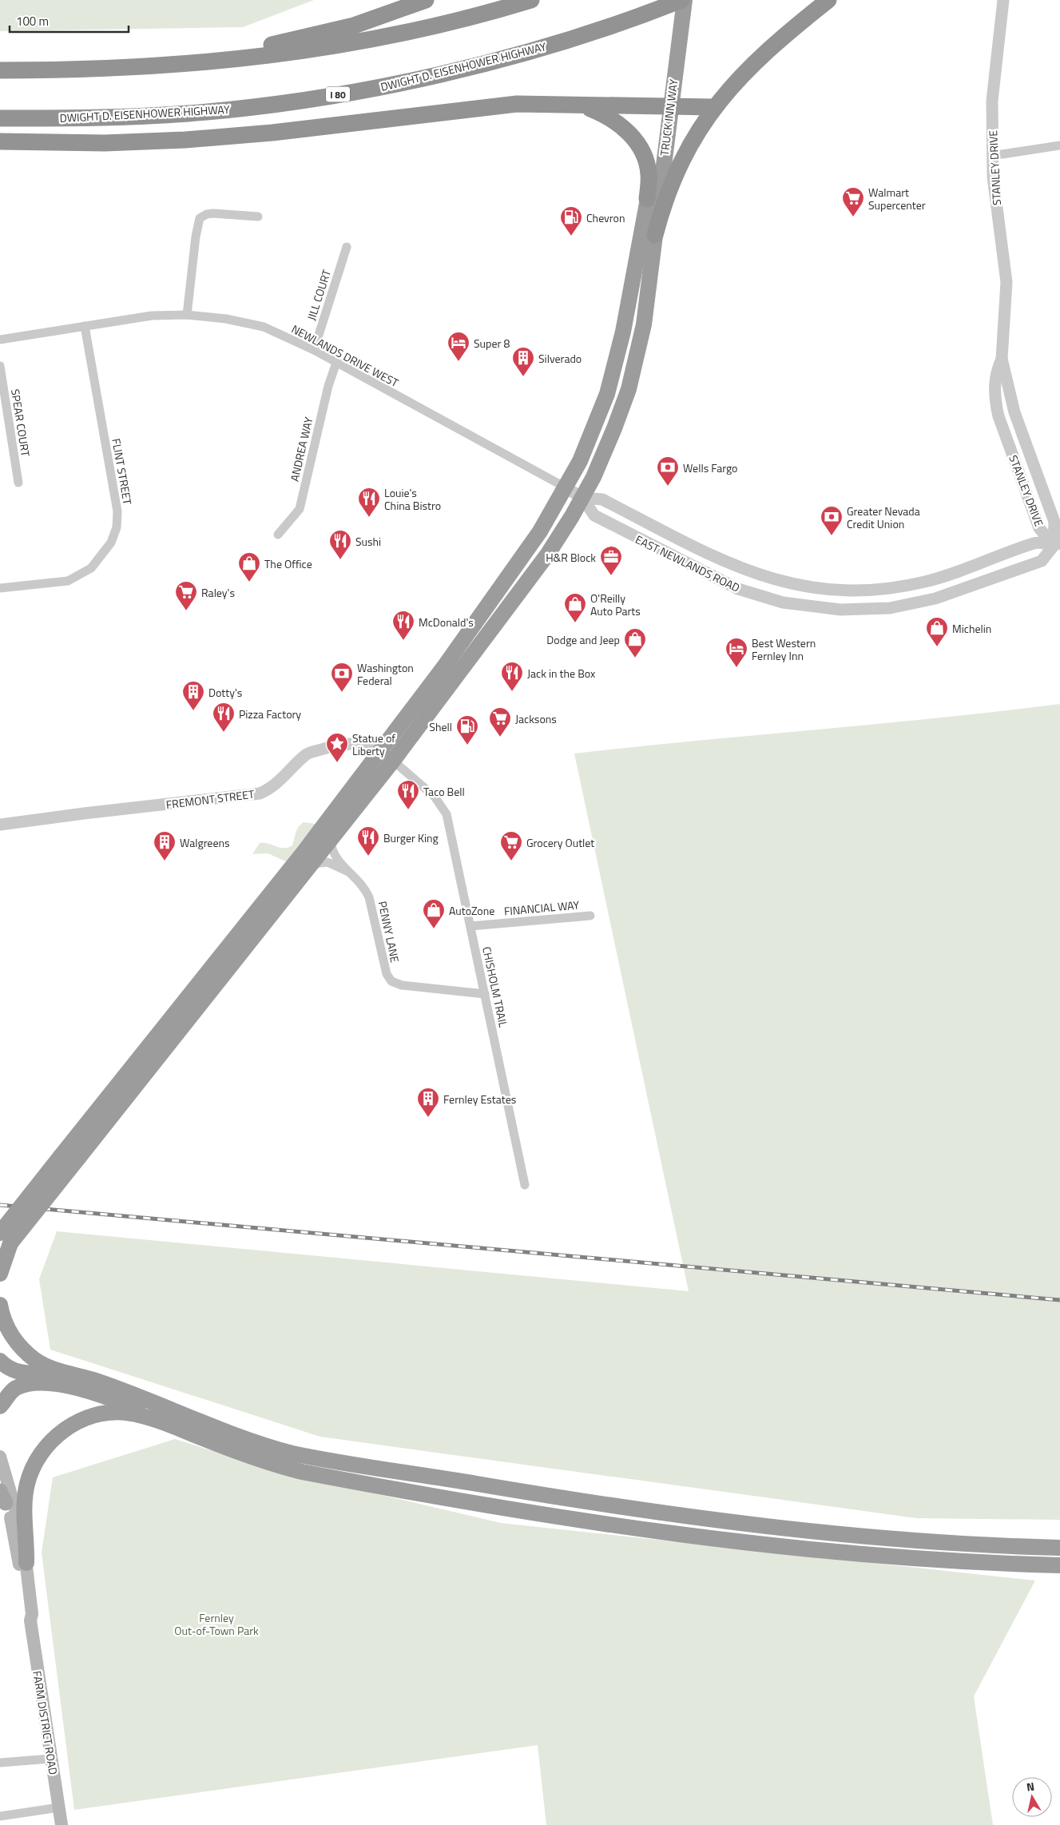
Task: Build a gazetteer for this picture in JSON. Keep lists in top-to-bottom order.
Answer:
{
  "streets": {
    "highway": ["DWIGHT D. EISENHOWER HIGHWAY", "I 80", "TRUCK INN WAY"],
    "main road": ["FARM DISTRICT ROAD"],
    "street": [
      "STANLEY DRIVE",
      "JILL COURT",
      "NEWLANDS DRIVE WEST",
      "SPEAR COURT",
      "ANDREA WAY",
      "FLINT STREET",
      "EAST NEWLANDS ROAD",
      "FREMONT STREET",
      "FINANCIAL WAY",
      "PENNY LANE",
      "CHISHOLM TRAIL"
    ]
  },
  "crossings": [
    ["DWIGHT D. EISENHOWER HIGHWAY", "TRUCK INN WAY"],
    ["TRUCK INN WAY", "EAST NEWLANDS ROAD"],
    ["TRUCK INN WAY", "FREMONT STREET"],
    ["STANLEY DRIVE", "EAST NEWLANDS ROAD"],
    ["JILL COURT", "NEWLANDS DRIVE WEST"],
    ["NEWLANDS DRIVE WEST", "ANDREA WAY"],
    ["NEWLANDS DRIVE WEST", "FLINT STREET"],
    ["NEWLANDS DRIVE WEST", "EAST NEWLANDS ROAD"],
    ["FREMONT STREET", "CHISHOLM TRAIL"],
    ["FINANCIAL WAY", "CHISHOLM TRAIL"],
    ["PENNY LANE", "CHISHOLM TRAIL"]
  ],
  "parks": ["Fernley Out-of-Town Park"],
  "places": {
    "supermarket": [
      "Walmart Supercenter",
      "Raley's",
      "Jacksons",
      "Grocery Outlet"
    ],
    "fuel station": ["Chevron", "Shell"],
    "hotel": ["Super 8", "Best Western Fernley Inn"],
    "building": [
      "Silverado",
      "Dotty's",
      "Walgreens",
      "Fernley Estates"
    ],
    "bank": ["Wells Fargo", "Greater Nevada Credit Union", "Washington Federal"],
    "restaurant": [
      "Louie's China Bistro",
      "Sushi",
      "McDonald's",
      "Jack in the Box",
      "Pizza Factory",
      "Taco Bell",
      "Burger King"
    ],
    "office": ["H&R Block"],
    "shop": [
      "The Office",
      "O'Reilly Auto Parts",
      "Michelin",
      "Dodge and Jeep",
      "AutoZone"
    ],
    "place": ["Statue of Liberty"]
  },
  "scale_bar": "100 m",
  "north": "top"
}
